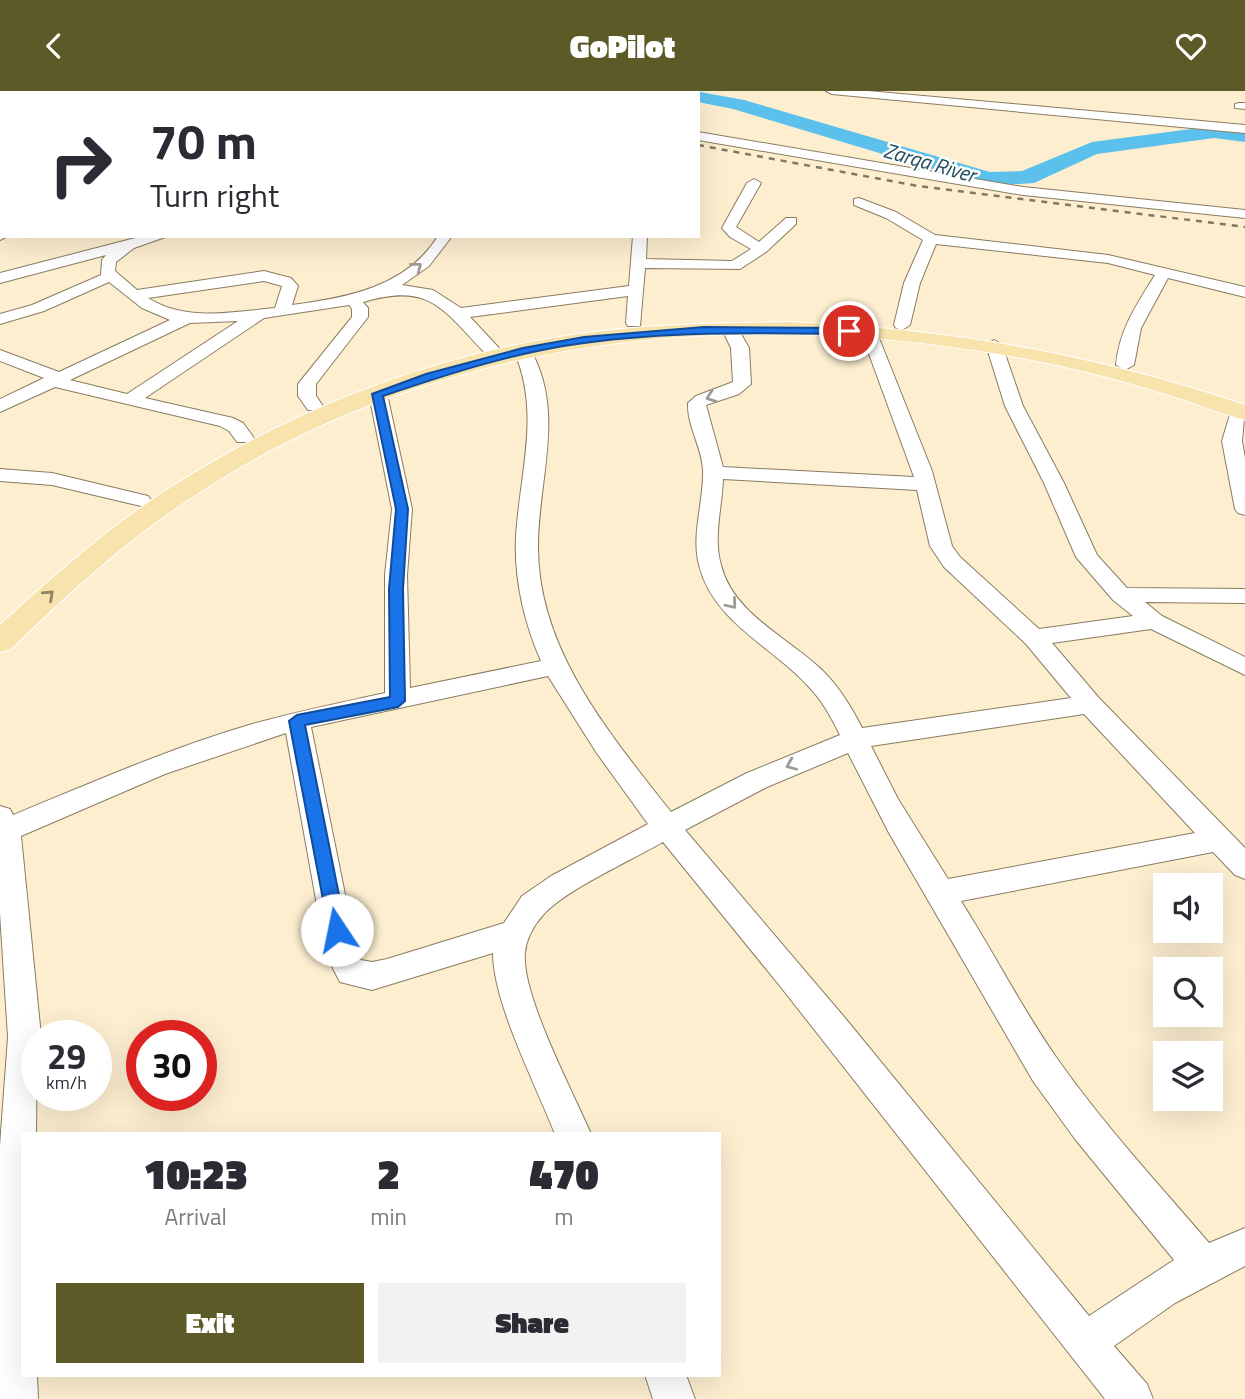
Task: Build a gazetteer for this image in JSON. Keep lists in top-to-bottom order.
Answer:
{
  "water": ["Zarqa River"],
  "page": {
    "header": "GoPilot",
    "turn": ["70 m", "Turn right"],
    "speed": "29 km/h",
    "limit": "30",
    "eta": [
      "10:23",
      "Arrival",
      "2",
      "min",
      "470",
      "m"
    ],
    "buttons": ["Exit", "Share"]
  }
}
